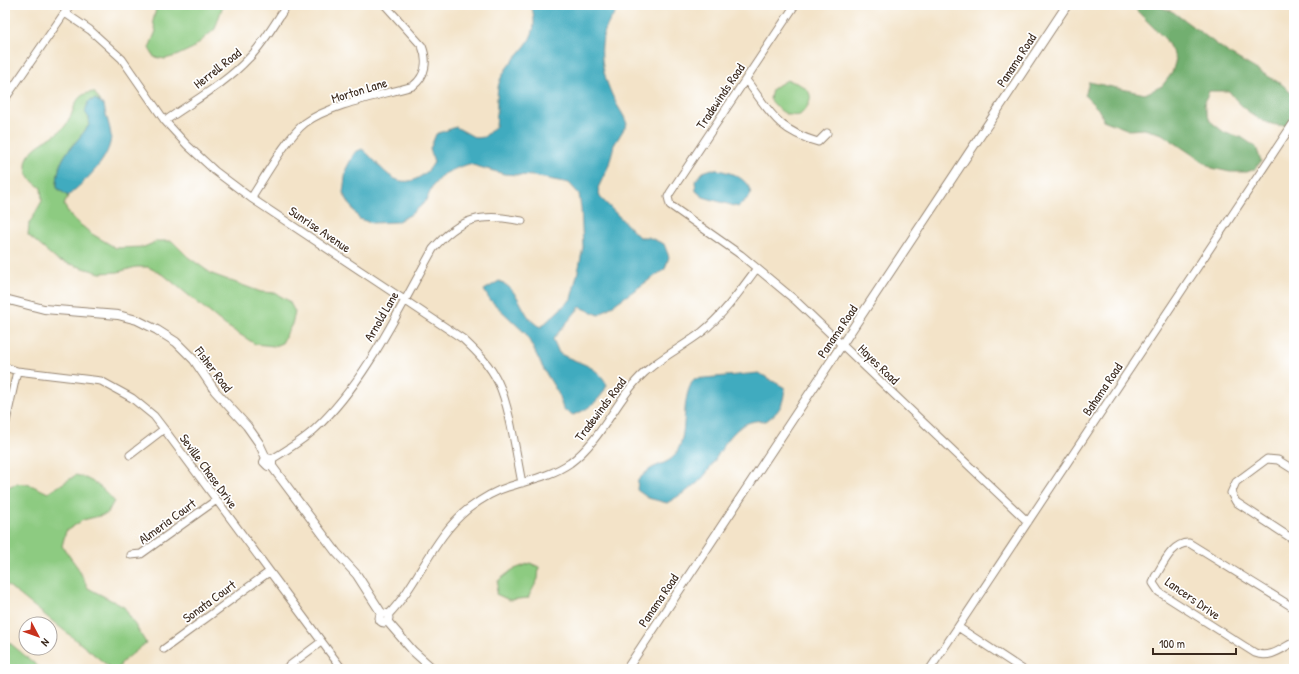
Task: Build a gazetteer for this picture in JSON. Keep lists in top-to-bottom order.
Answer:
{
  "streets": {
    "street": [
      "Panama Road",
      "Herrell Road",
      "Morton Lane",
      "Tradewinds Road",
      "Sunrise Avenue",
      "Arnold Lane",
      "Hayes Road",
      "Fisher Road",
      "Bahama Road",
      "Seville Chase Drive",
      "Almeria Court",
      "Lancers Drive",
      "Sonata Court"
    ]
  },
  "crossings": [
    ["Panama Road", "Hayes Road"],
    ["Herrell Road", "Sunrise Avenue"],
    ["Morton Lane", "Sunrise Avenue"],
    ["Tradewinds Road", "Sunrise Avenue"],
    ["Tradewinds Road", "Hayes Road"],
    ["Tradewinds Road", "Fisher Road"],
    ["Sunrise Avenue", "Arnold Lane"],
    ["Arnold Lane", "Fisher Road"],
    ["Hayes Road", "Bahama Road"],
    ["Seville Chase Drive", "Almeria Court"],
    ["Seville Chase Drive", "Sonata Court"]
  ],
  "scale_bar": "100 m",
  "north": "bottom right"
}
